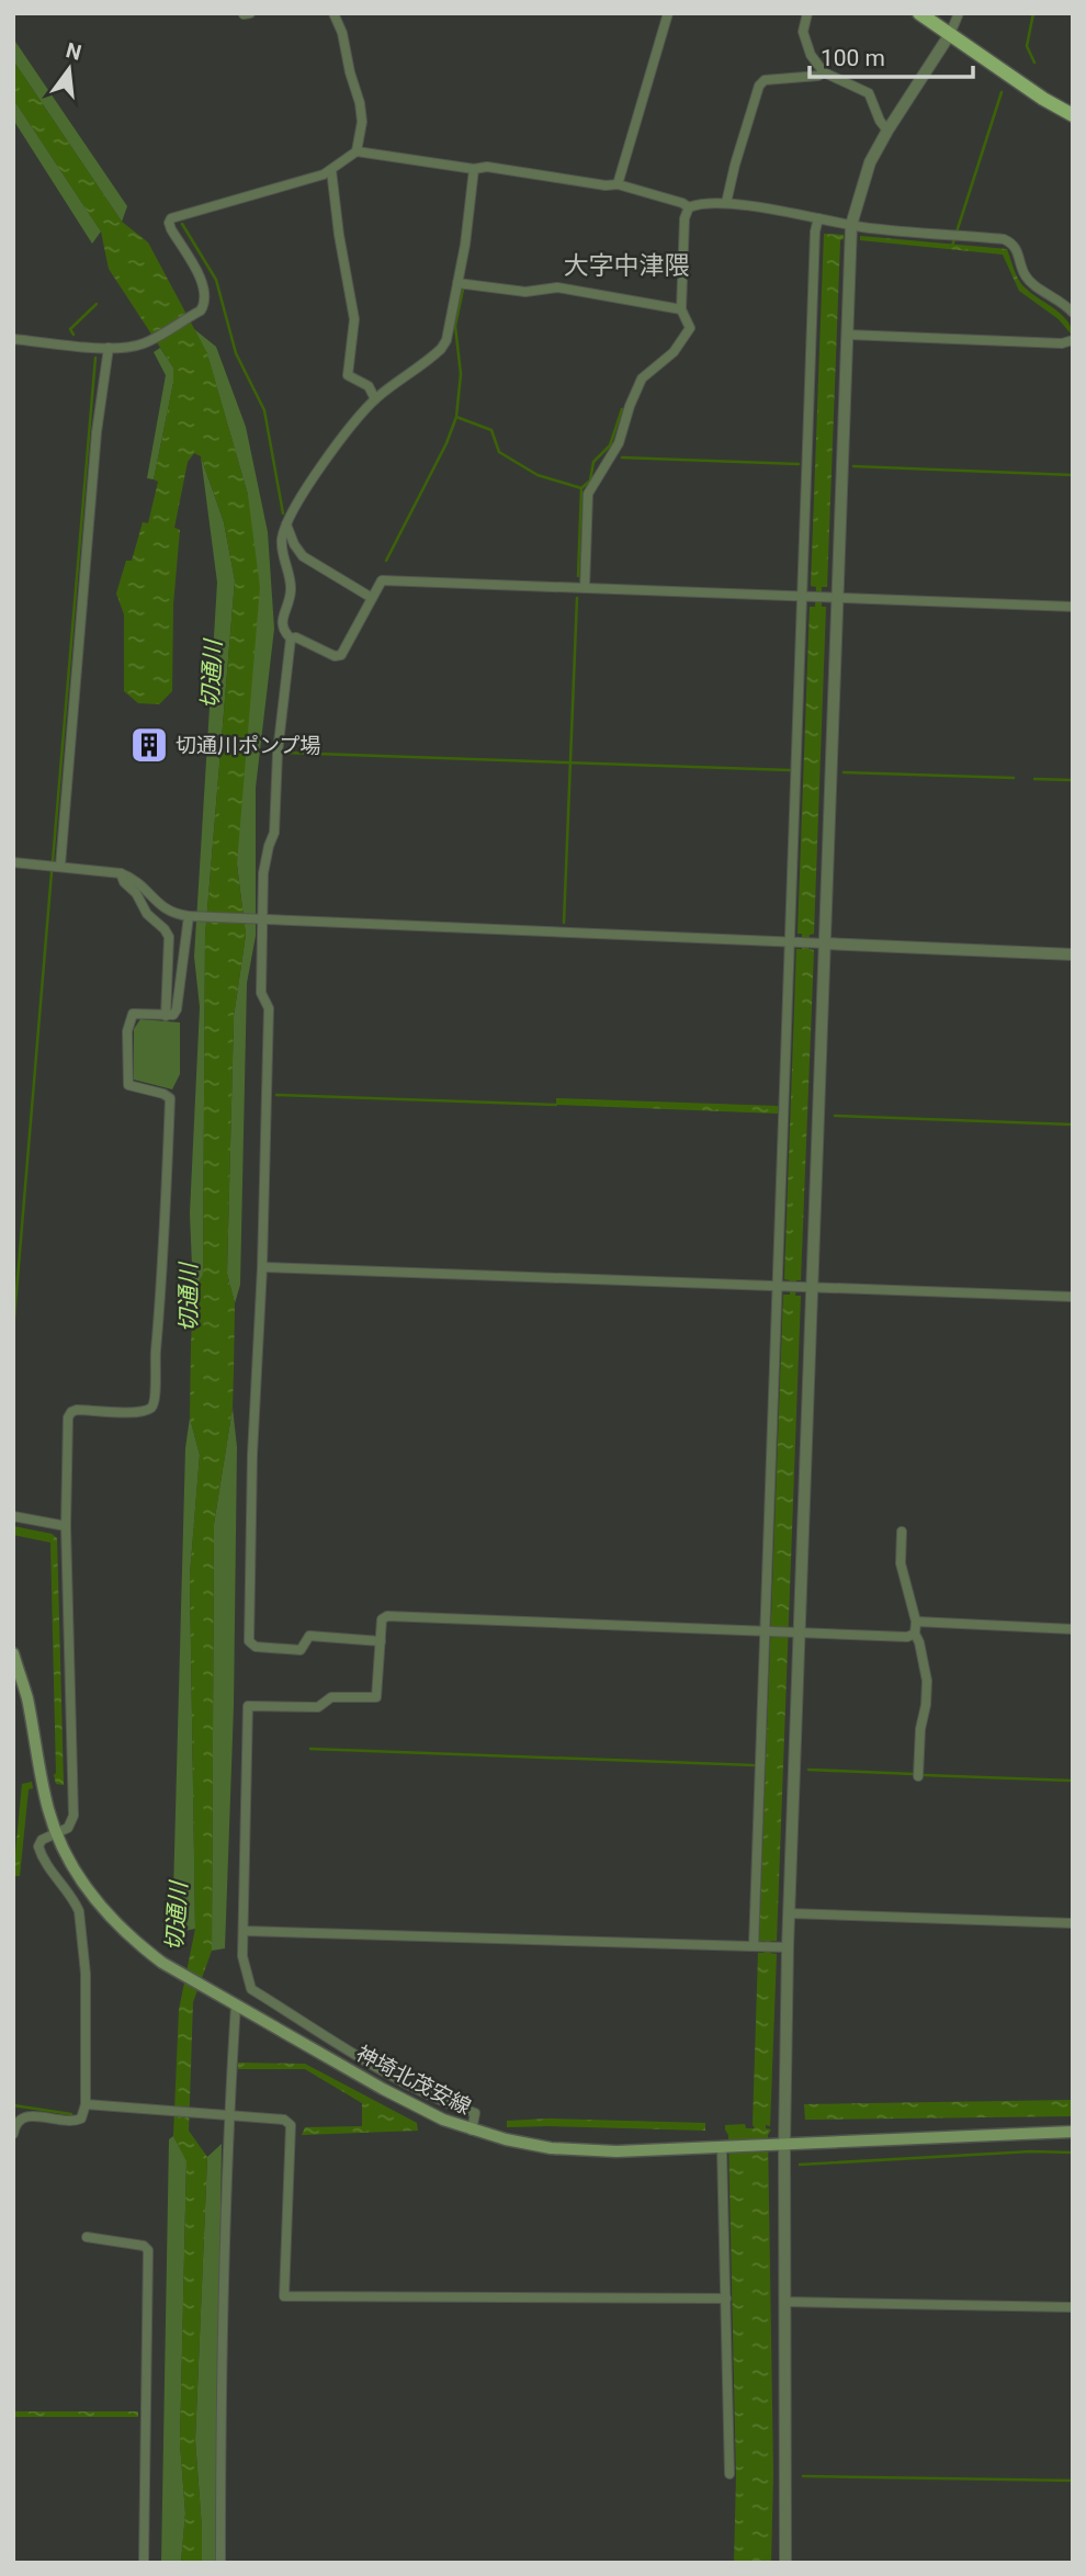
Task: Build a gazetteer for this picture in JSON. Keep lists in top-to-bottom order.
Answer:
{
  "streets": {
    "main road": ["神埼北茂安線"]
  },
  "districts": ["大字中津隈"],
  "water": ["切通川"],
  "places": {
    "building": ["切通川ポンプ場"]
  },
  "scale_bar": "100 m",
  "north": "top"
}
